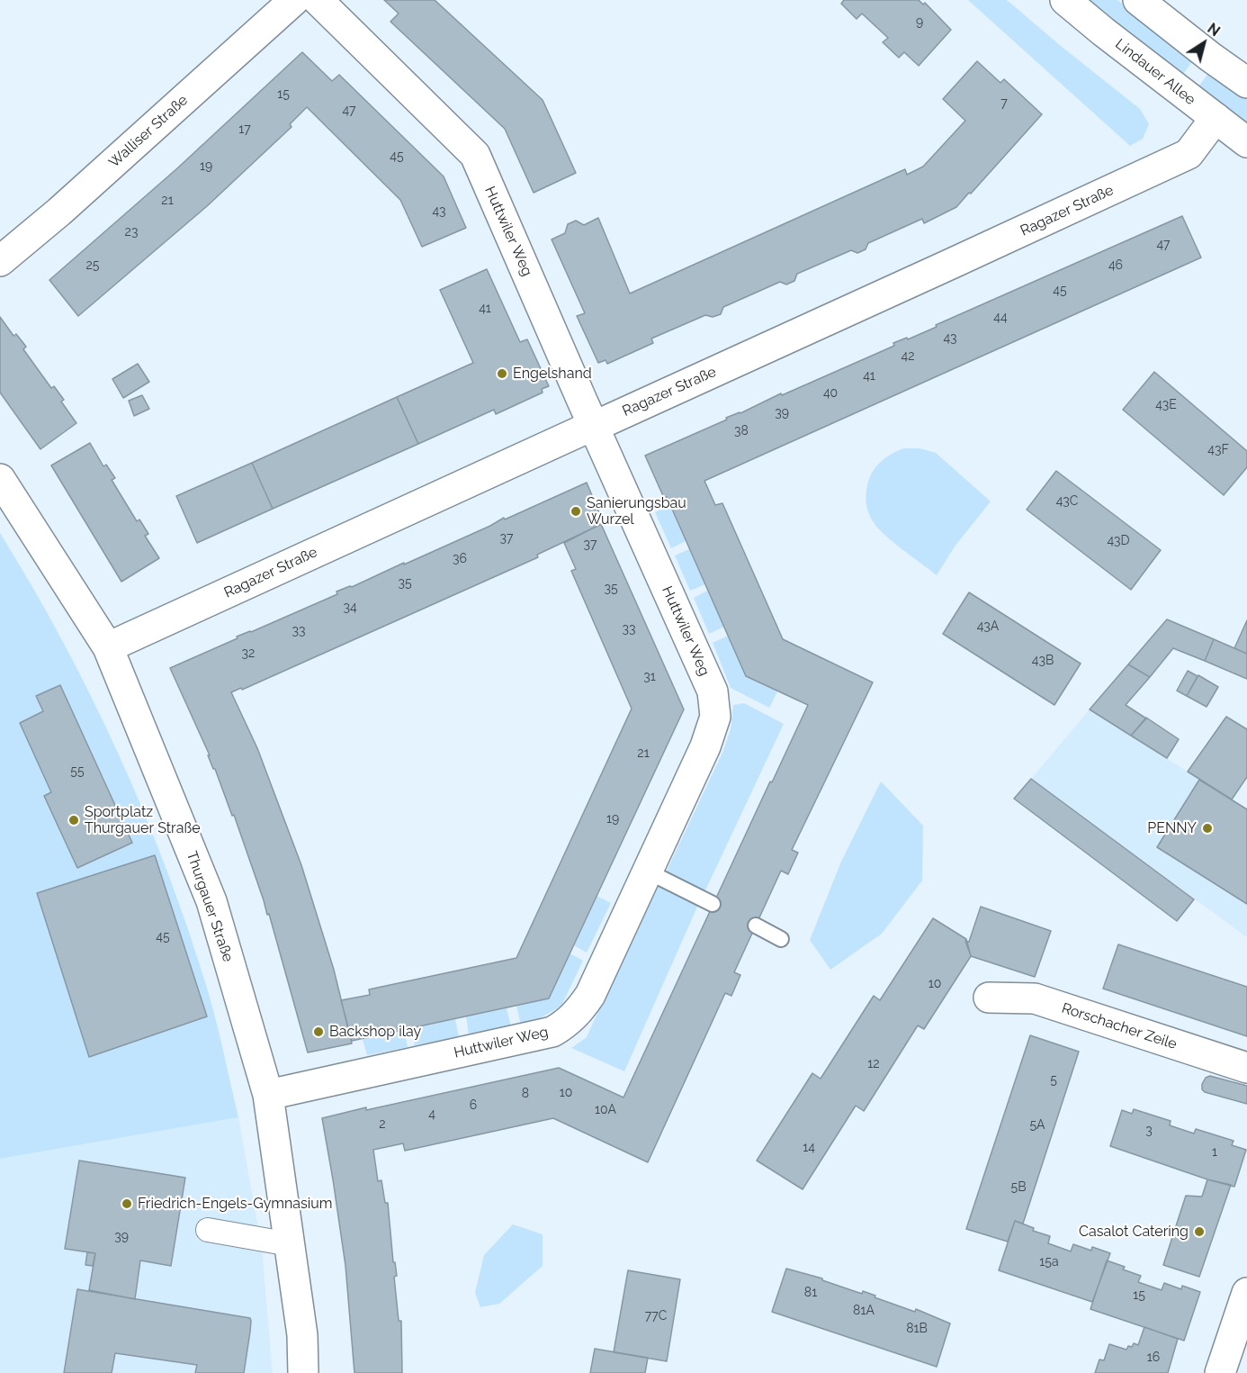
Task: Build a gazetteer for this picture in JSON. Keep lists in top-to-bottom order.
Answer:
{
  "streets": {
    "street": [
      "Lindauer Allee",
      "Walliser Straße",
      "Ragazer Straße",
      "Huttwiler Weg",
      "Thurgauer Straße",
      "Rorschacher Zeile"
    ]
  },
  "crossings": [
    ["Lindauer Allee", "Ragazer Straße"],
    ["Ragazer Straße", "Huttwiler Weg"],
    ["Ragazer Straße", "Thurgauer Straße"],
    ["Huttwiler Weg", "Thurgauer Straße"]
  ],
  "places": [
    "Engelshand",
    "Sanierungsbau Wurzel",
    "Sportplatz Thurgauer Straße",
    "PENNY",
    "Backshop ilay",
    "Friedrich-Engels-Gymnasium",
    "Casalot Catering"
  ],
  "house_numbers": [
    "9",
    "15",
    "7",
    "47",
    "17",
    "45",
    "19",
    "21",
    "43",
    "23",
    "47",
    "25",
    "46",
    "45",
    "41",
    "44",
    "43",
    "42",
    "41",
    "40",
    "43E",
    "39",
    "38",
    "43F",
    "43C",
    "37",
    "43D",
    "37",
    "36",
    "35",
    "35",
    "34",
    "43A",
    "33",
    "33",
    "32",
    "43B",
    "31",
    "21",
    "55",
    "19",
    "45",
    "10",
    "12",
    "5",
    "10",
    "8",
    "6",
    "10A",
    "4",
    "2",
    "5A",
    "3",
    "14",
    "1",
    "5B",
    "39",
    "15a",
    "81",
    "15",
    "81A",
    "77C",
    "81B",
    "16"
  ],
  "north": "top right"
}
